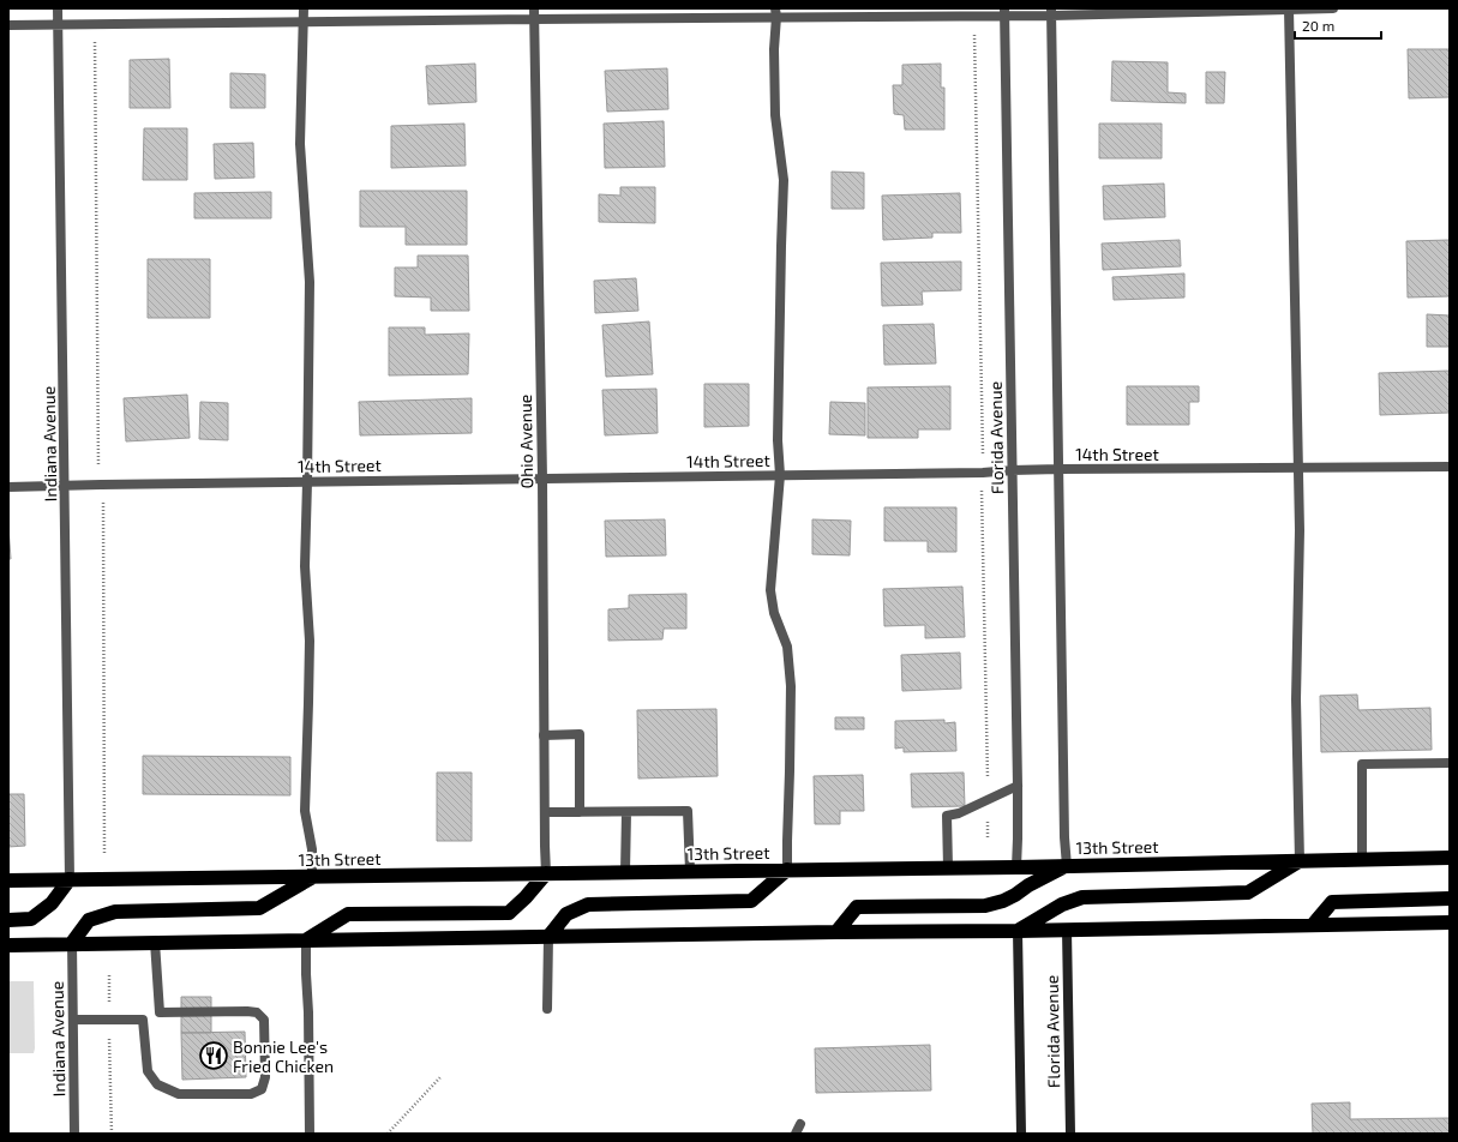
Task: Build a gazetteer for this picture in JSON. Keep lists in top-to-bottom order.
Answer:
{
  "streets": {
    "highway": ["13th Street"],
    "main road": ["Florida Avenue"],
    "street": ["Ohio Avenue", "Indiana Avenue", "14th Street"]
  },
  "crossings": [
    ["Florida Avenue", "14th Street"],
    ["Florida Avenue", "13th Street"],
    ["Ohio Avenue", "14th Street"],
    ["Ohio Avenue", "13th Street"],
    ["Indiana Avenue", "14th Street"],
    ["Indiana Avenue", "13th Street"]
  ],
  "places": {
    "restaurant": ["Bonnie Lee's Fried Chicken"]
  },
  "scale_bar": "20 m"
}
